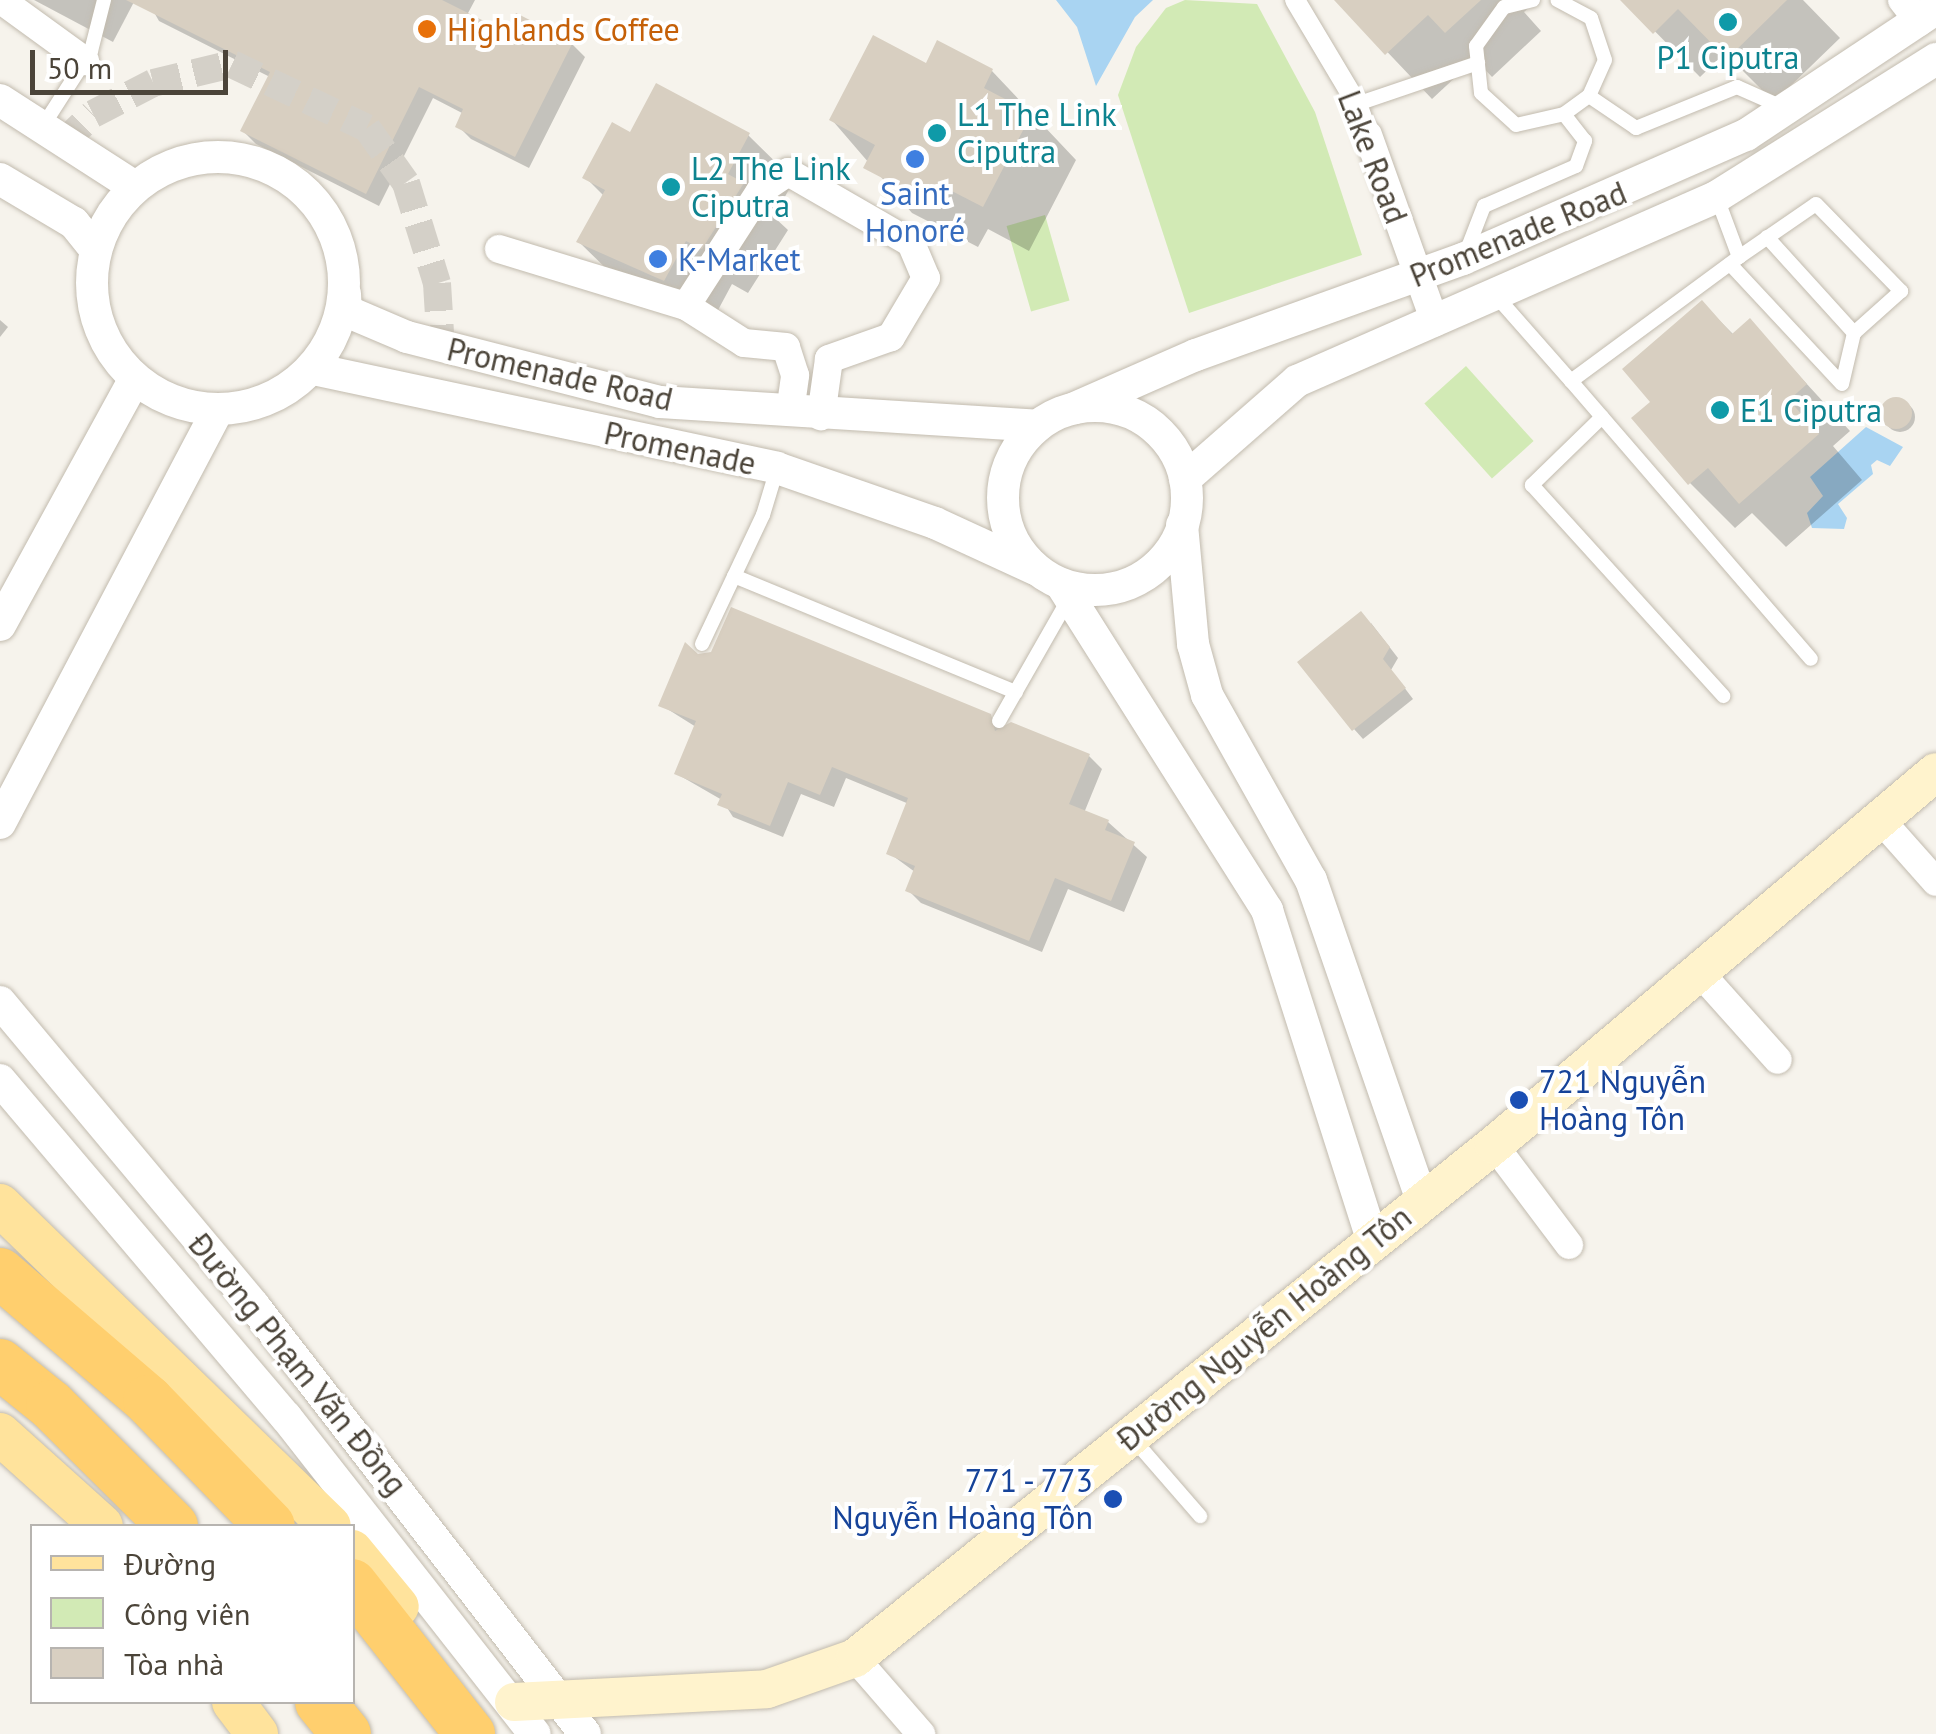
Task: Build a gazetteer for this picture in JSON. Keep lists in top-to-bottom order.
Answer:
{
  "streets": {
    "main road": ["Đường Nguyễn Hoàng Tôn", "Đường Phạm Văn Đồng"],
    "street": ["Lake Road", "Promenade Road", "Promenade"]
  },
  "crossings": [
    ["Lake Road", "Promenade Road"],
    ["Promenade Road", "Promenade"],
    ["Đường Nguyễn Hoàng Tôn", "Đường Phạm Văn Đồng"]
  ],
  "places": [
    "P1 Ciputra",
    "Highlands Coffee",
    "L1 The Link Ciputra",
    "Saint Honoré",
    "L2 The Link Ciputra",
    "K-Market",
    "E1 Ciputra",
    "721 Nguyễn Hoàng Tôn",
    "771 - 773 Nguyễn Hoàng Tôn"
  ],
  "legend": ["Đường", "Công viên", "Tòa nhà"],
  "scale_bar": "50 m"
}
